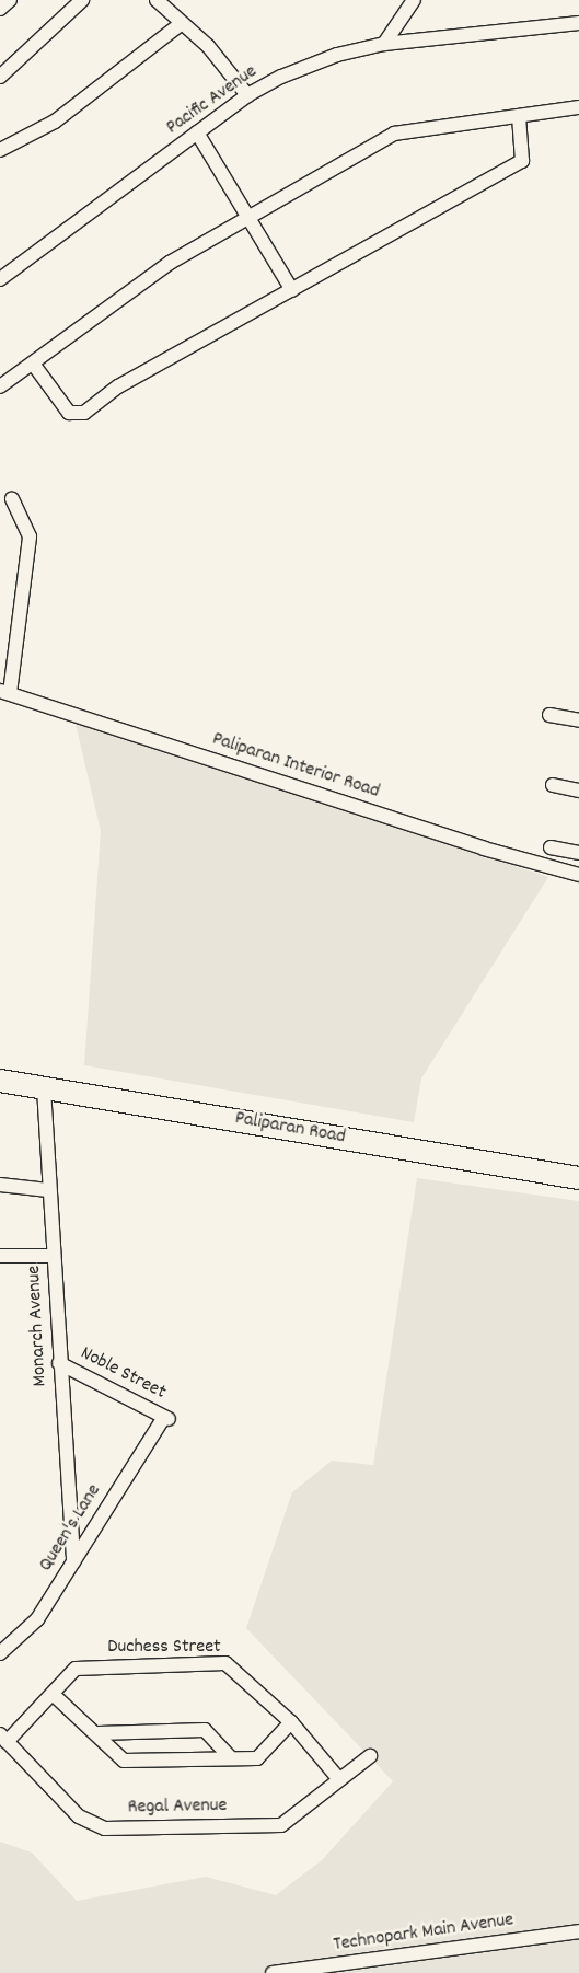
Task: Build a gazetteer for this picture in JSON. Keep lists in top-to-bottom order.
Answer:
{
  "streets": {
    "main road": ["Paliparan Road"],
    "street": [
      "Pacific Avenue",
      "Paliparan Interior Road",
      "Monarch Avenue",
      "Noble Street",
      "Queen's Lane",
      "Duchess Street",
      "Regal Avenue",
      "Technopark Main Avenue"
    ]
  },
  "crossings": [
    ["Paliparan Road", "Monarch Avenue"],
    ["Monarch Avenue", "Noble Street"],
    ["Monarch Avenue", "Queen's Lane"],
    ["Noble Street", "Queen's Lane"],
    ["Duchess Street", "Regal Avenue"]
  ]
}
